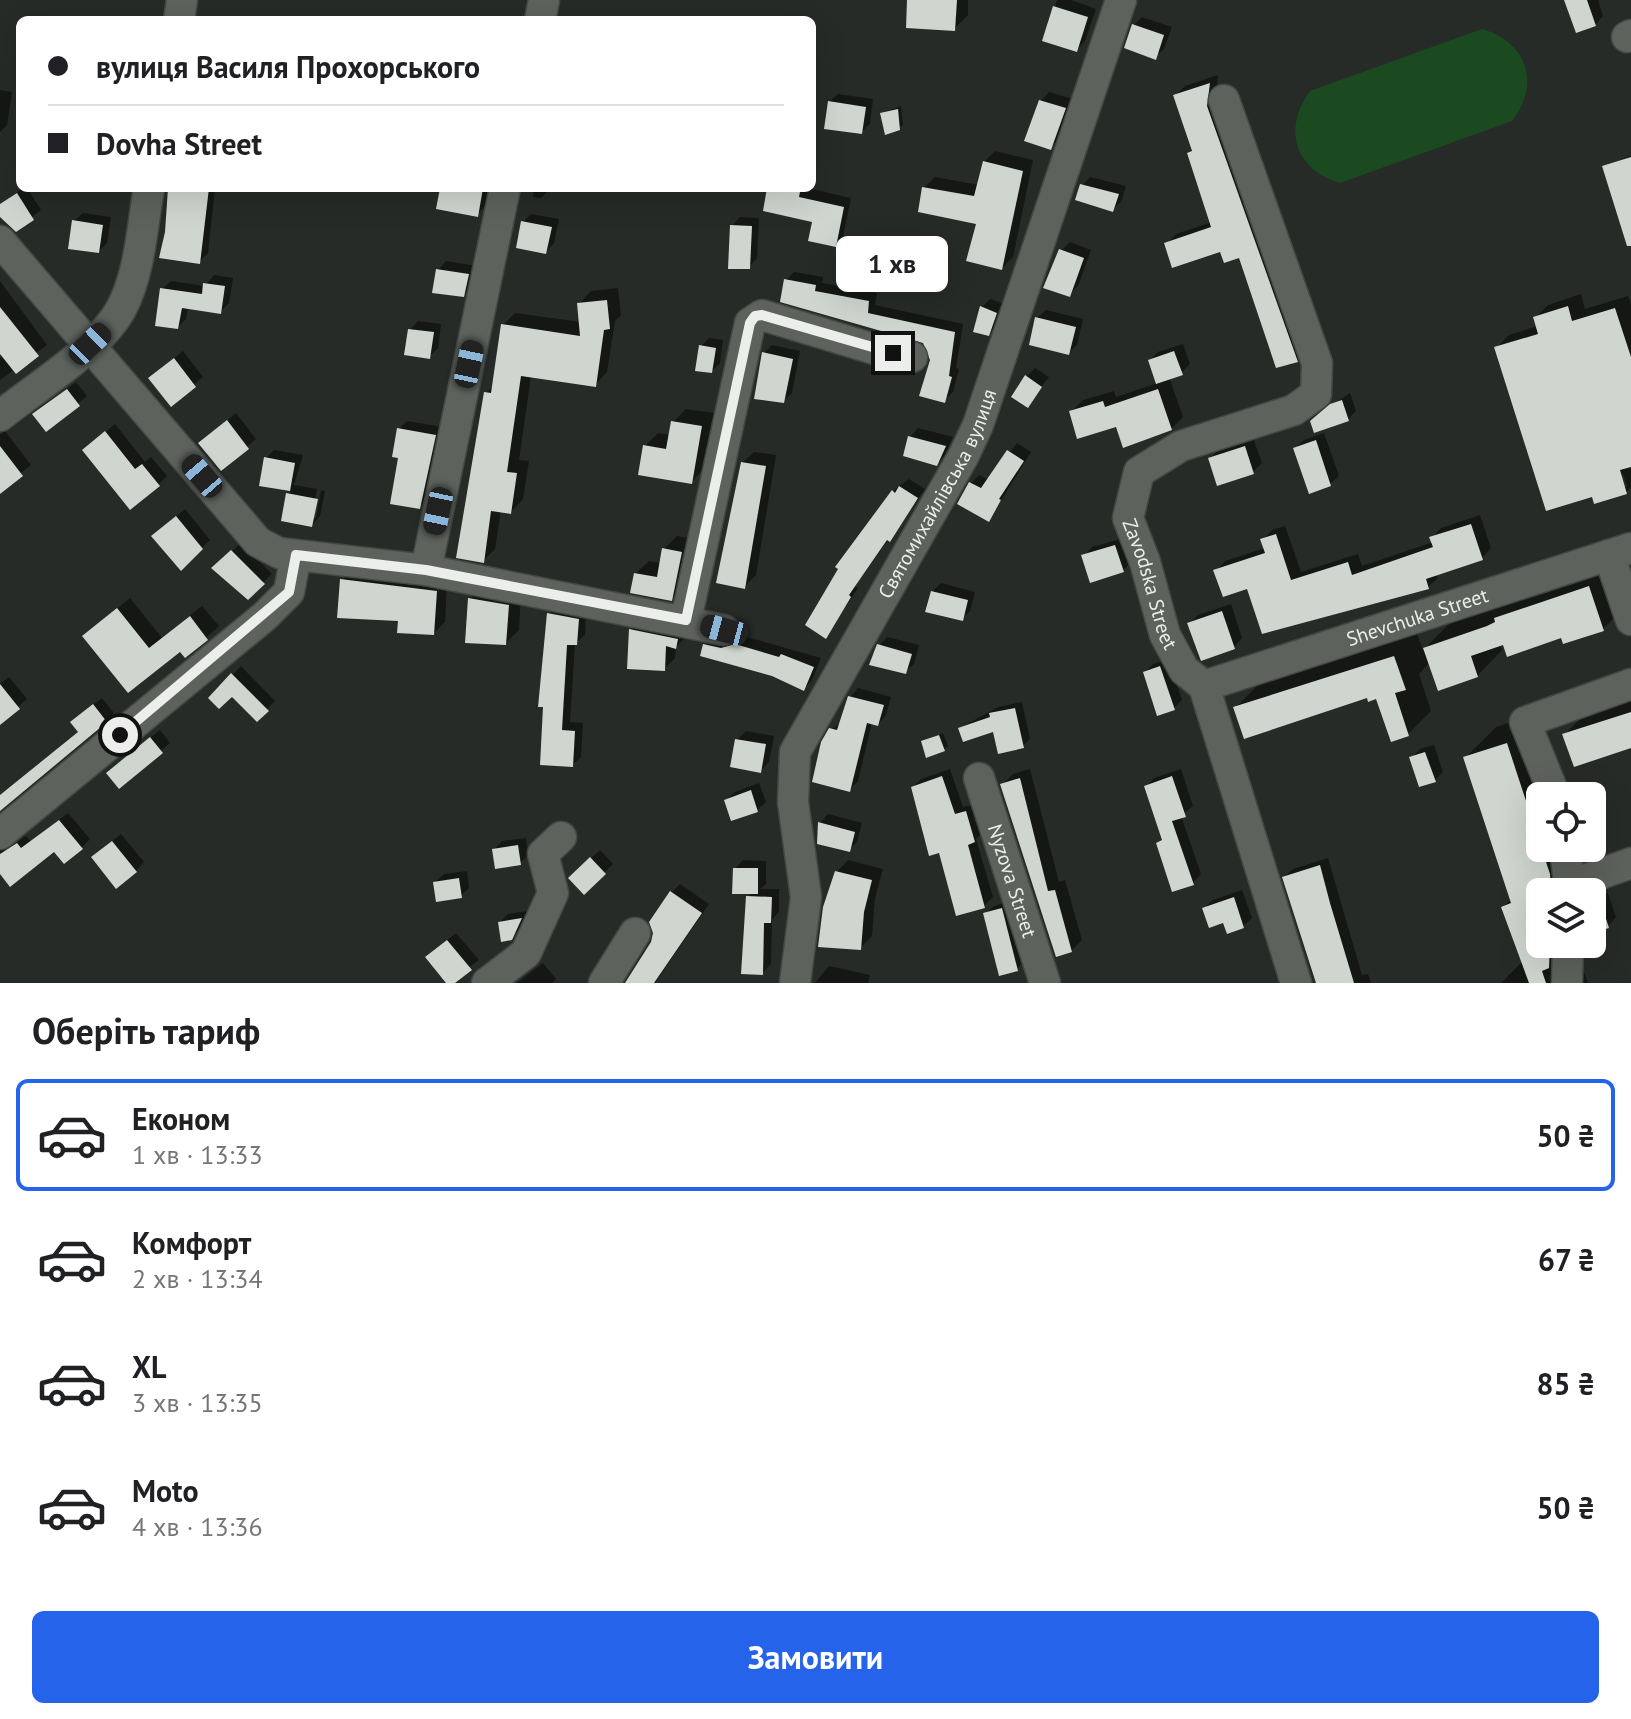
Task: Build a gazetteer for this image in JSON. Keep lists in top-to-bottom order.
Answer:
{
  "streets": {
    "street": [
      "Святомихайлівська вулиця",
      "Zavodska Street",
      "Shevchuka Street",
      "Nyzova Street"
    ]
  },
  "crossings": [
    ["Zavodska Street", "Shevchuka Street"]
  ],
  "page": {
    "banner": ["вулиця Василя Прохорського", "Dovha Street"],
    "bubble": "1 хв",
    "heading": "Оберіть тариф",
    "list": [
      {
        "name": "Економ",
        "note": "1 хв · 13:33",
        "value": "50 ₴"
      },
      {
        "name": "Комфорт",
        "note": "2 хв · 13:34",
        "value": "67 ₴"
      },
      {
        "name": "XL",
        "note": "3 хв · 13:35",
        "value": "85 ₴"
      },
      {
        "name": "Moto",
        "note": "4 хв · 13:36",
        "value": "50 ₴"
      }
    ],
    "buttons": "Замовити"
  }
}
